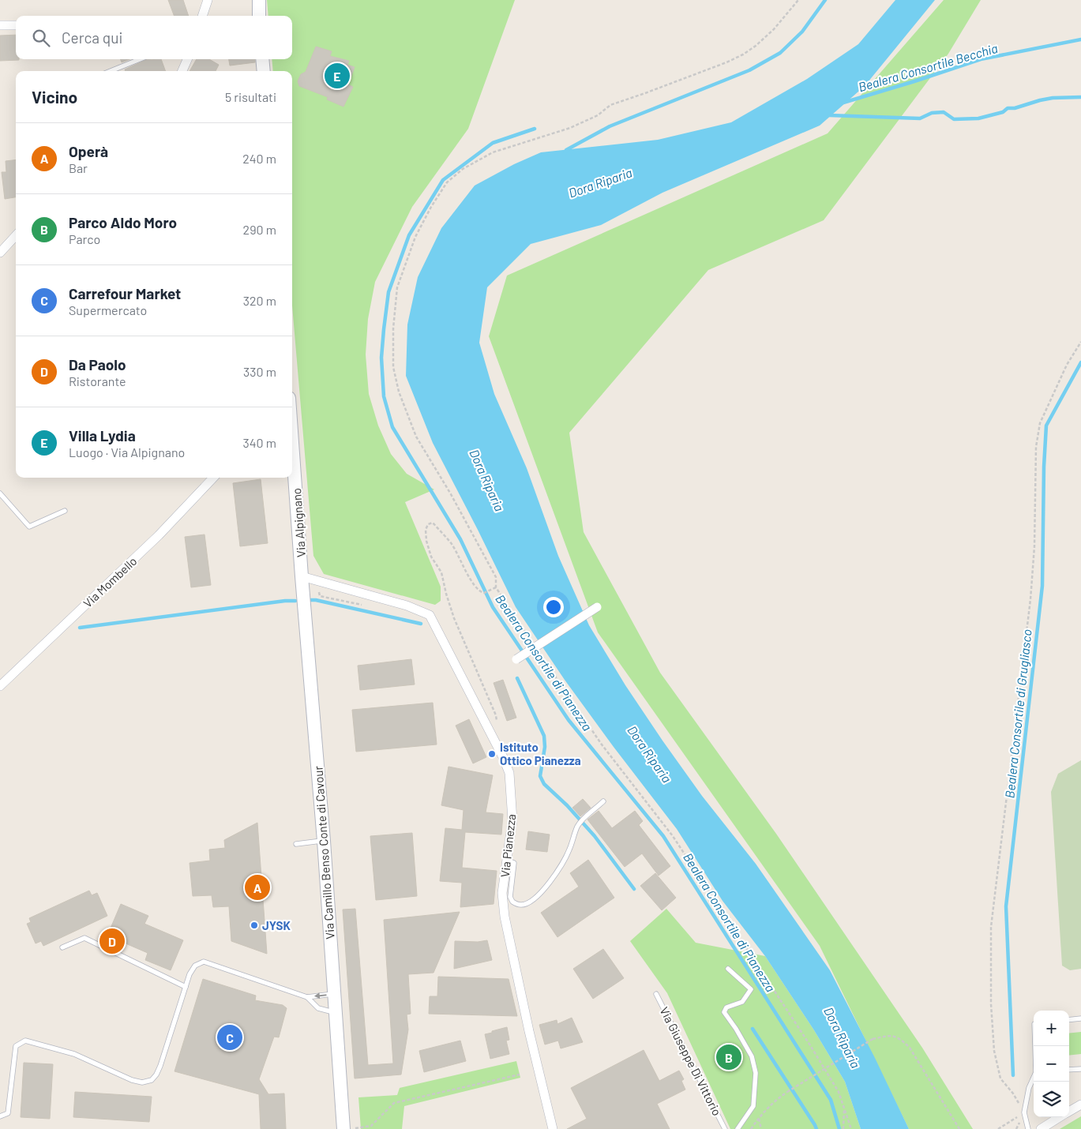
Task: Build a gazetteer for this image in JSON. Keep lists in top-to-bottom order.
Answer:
{
  "streets": {
    "street": [
      "Via Alpignano",
      "Via Mombello",
      "Via Pianezza",
      "Via Camillo Benso Conte di Cavour"
    ],
    "lane": ["Via Giuseppe Di Vittorio"]
  },
  "crossings": [
    ["Via Alpignano", "Via Pianezza"],
    ["Via Alpignano", "Via Camillo Benso Conte di Cavour"],
    ["Via Pianezza", "Via Camillo Benso Conte di Cavour"]
  ],
  "water": [
    "Bealera Consortile Becchia",
    "Dora Riparia",
    "Bealera Consortile di Pianezza",
    "Bealera Consortile di Grugliasco"
  ],
  "places": ["Istituto Ottico Pianezza", "JYSK"],
  "page": {
    "search": "Cerca qui",
    "pins": [
      "E",
      "A",
      "D",
      "C",
      "B"
    ],
    "heading": ["Vicino", "5 risultati"],
    "list": [
      {
        "mark": "A",
        "name": "Operà",
        "note": "Bar",
        "value": "240 m"
      },
      {
        "mark": "B",
        "name": "Parco Aldo Moro",
        "note": "Parco",
        "value": "290 m"
      },
      {
        "mark": "C",
        "name": "Carrefour Market",
        "note": "Supermercato",
        "value": "320 m"
      },
      {
        "mark": "D",
        "name": "Da Paolo",
        "note": "Ristorante",
        "value": "330 m"
      },
      {
        "mark": "E",
        "name": "Villa Lydia",
        "note": "Luogo · Via Alpignano",
        "value": "340 m"
      }
    ],
    "map_buttons": ["+", "−"]
  }
}
